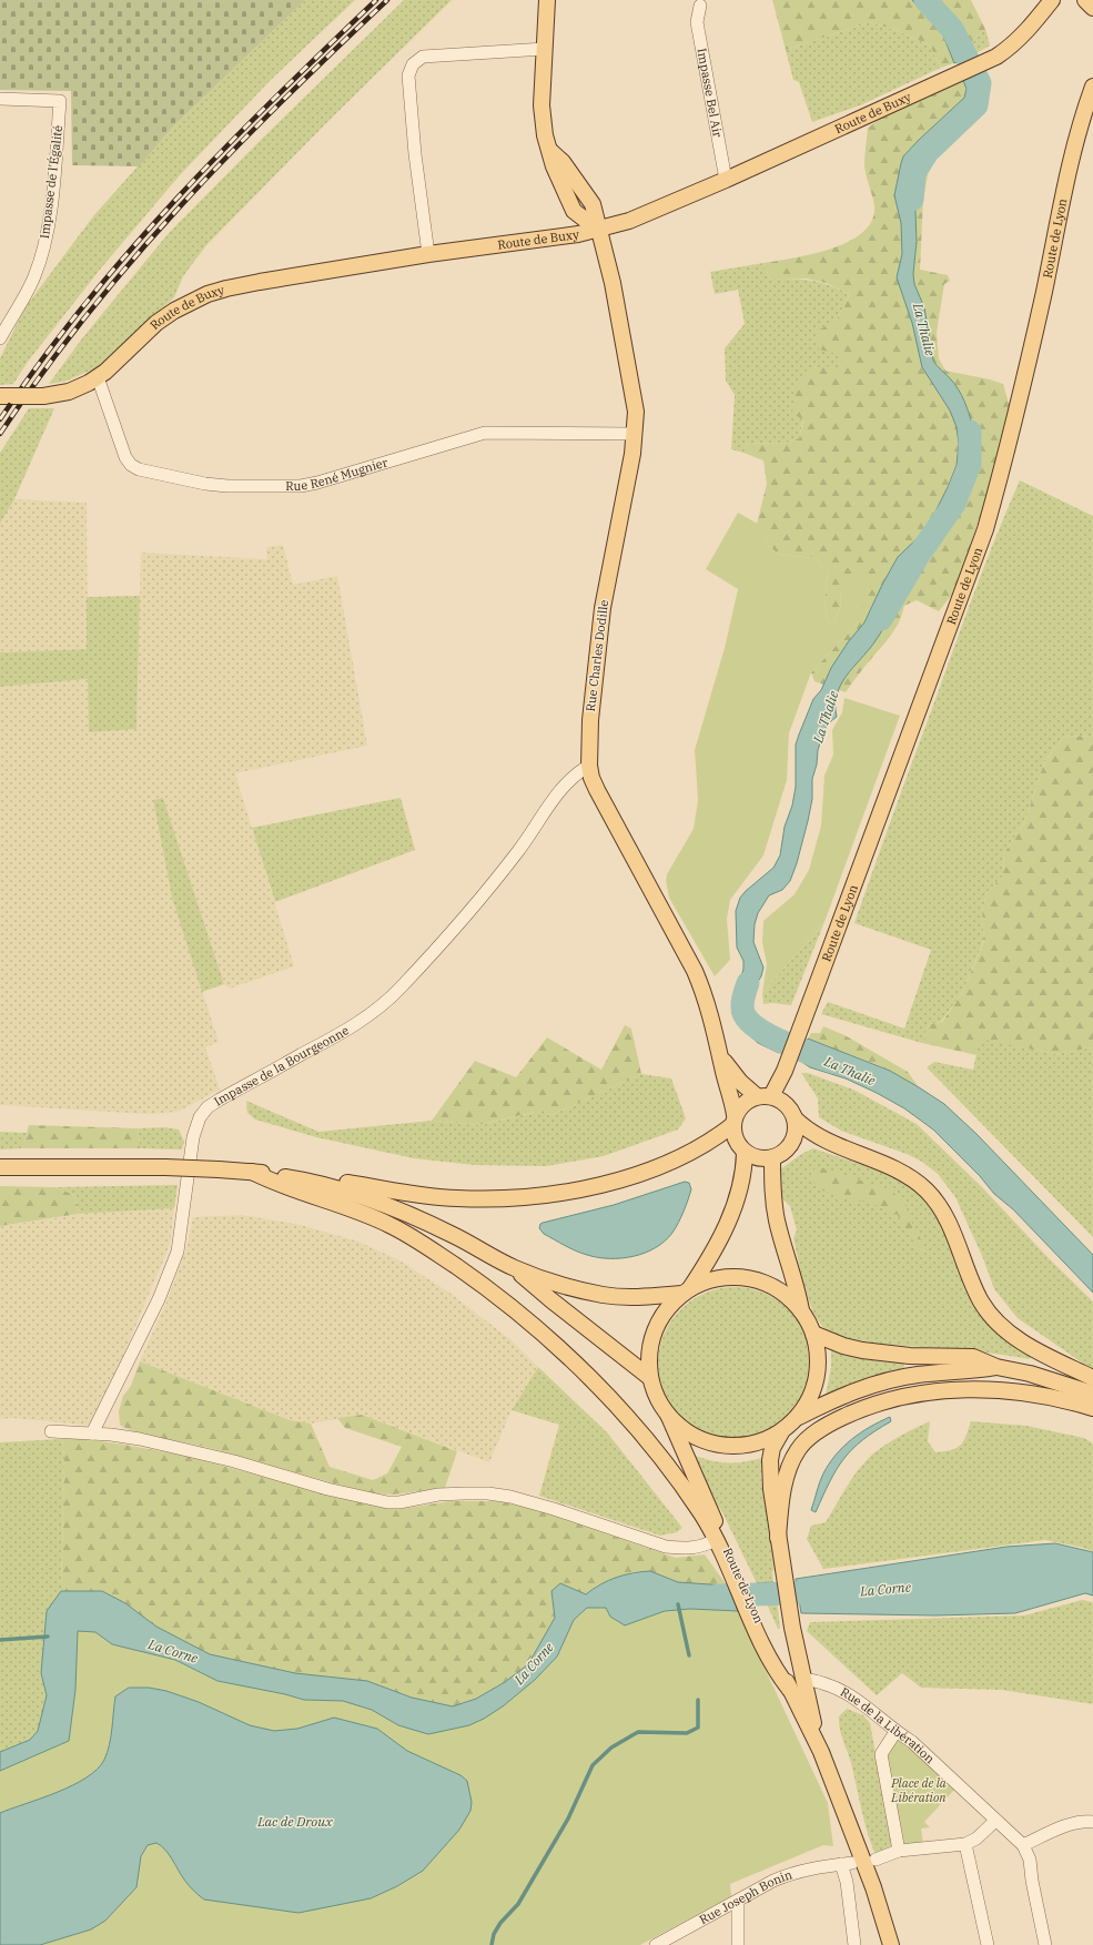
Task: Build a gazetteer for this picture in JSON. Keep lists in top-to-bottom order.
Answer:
{
  "streets": {
    "main road": ["Route de Buxy", "Route de Lyon", "Rue Charles Dodille"],
    "street": [
      "Impasse Bel Air",
      "Impasse de l'Égalité",
      "Rue René Mugnier",
      "Impasse de la Bourgeonne",
      "Rue de la Libération",
      "Rue Joseph Bonin"
    ]
  },
  "crossings": [
    ["Impasse Bel Air", "Route de Buxy"],
    ["Route de Buxy", "Rue René Mugnier"],
    ["Route de Buxy", "Rue Charles Dodille"],
    ["Route de Lyon", "Rue Charles Dodille"],
    ["Route de Lyon", "Rue de la Libération"],
    ["Rue René Mugnier", "Rue Charles Dodille"],
    ["Rue Charles Dodille", "Impasse de la Bourgeonne"]
  ],
  "water": ["La Thalie", "La Corne", "Lac de Droux"],
  "parks": ["Place de la Libération"]
}
